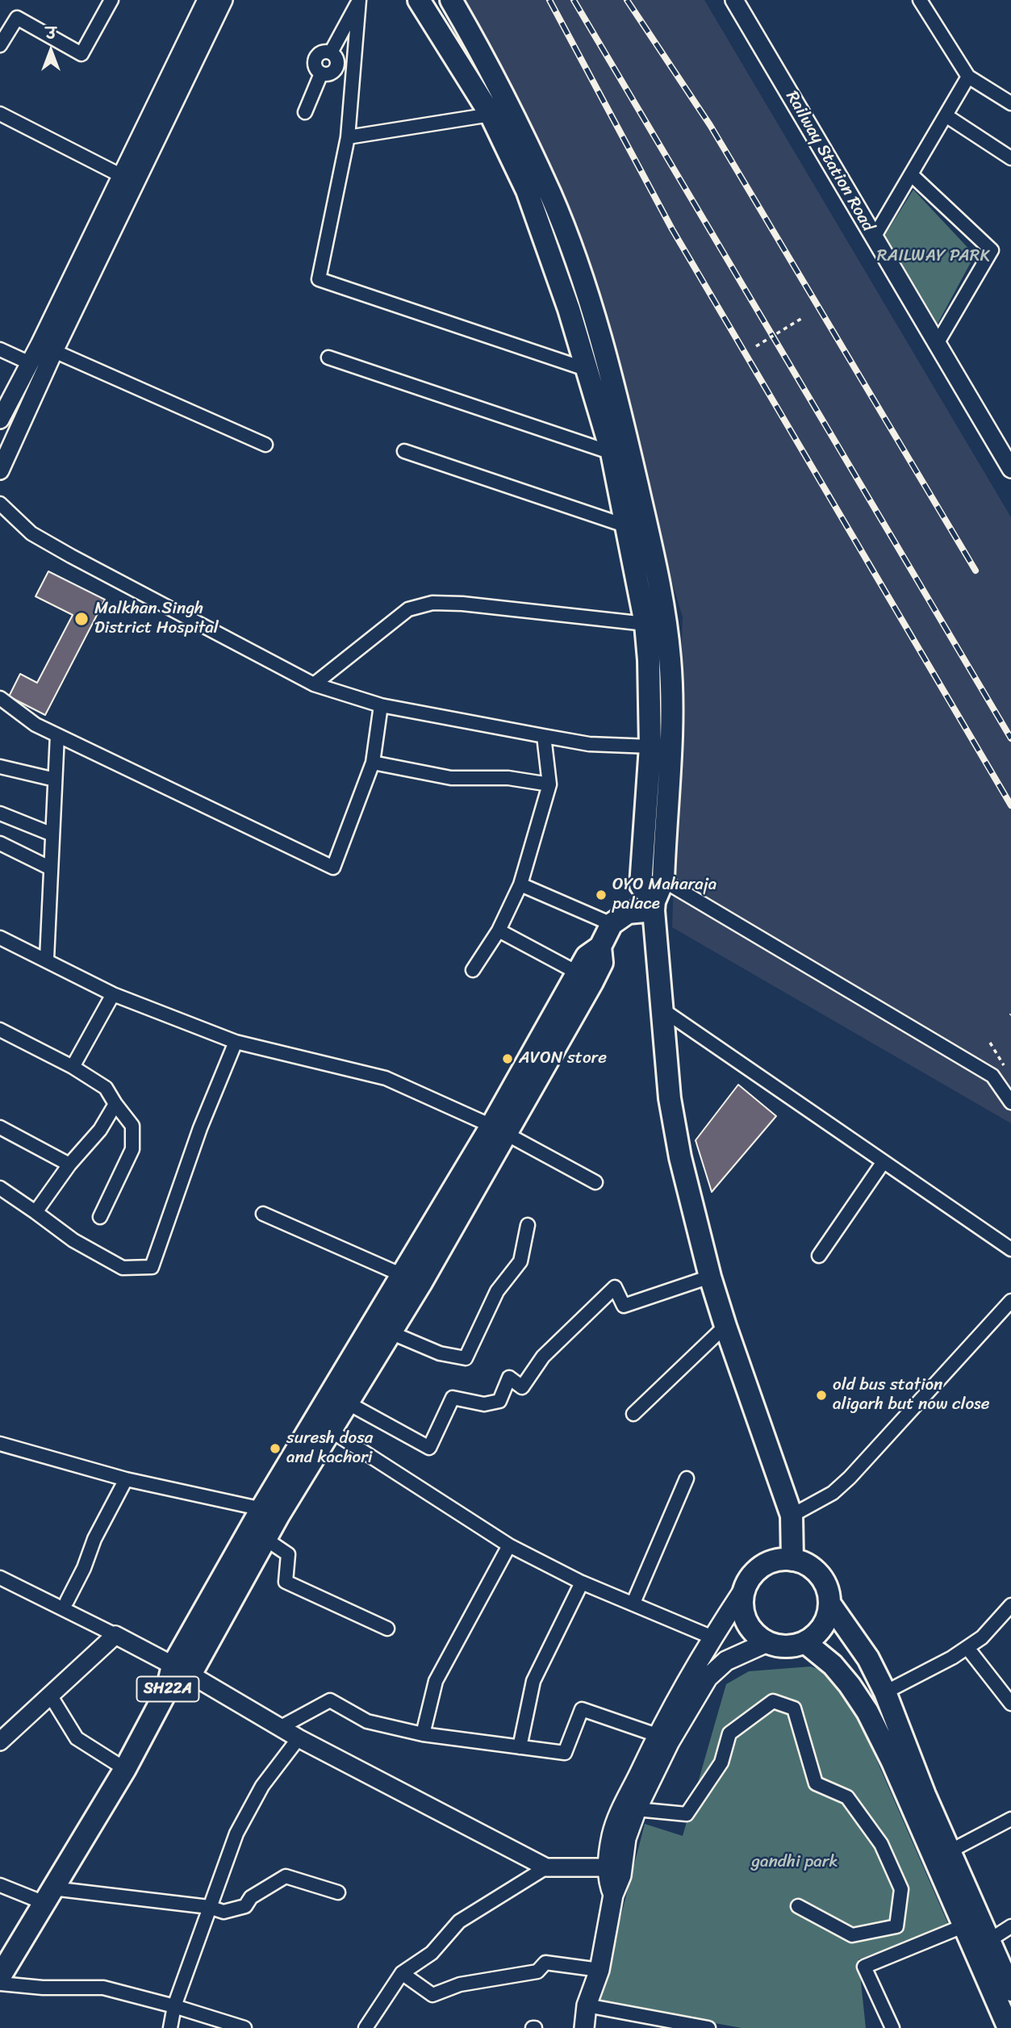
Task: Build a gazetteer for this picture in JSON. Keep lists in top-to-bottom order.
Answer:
{
  "streets": {
    "main road": ["SH22A"],
    "street": ["Railway Station Road"]
  },
  "parks": ["RAILWAY PARK", "gandhi park"],
  "places": [
    "Malkhan Singh District Hospital",
    "OYO Maharaja palace",
    "AVON store",
    "old bus station aligarh but now close",
    "suresh dosa and kachori"
  ],
  "north": "top"
}
